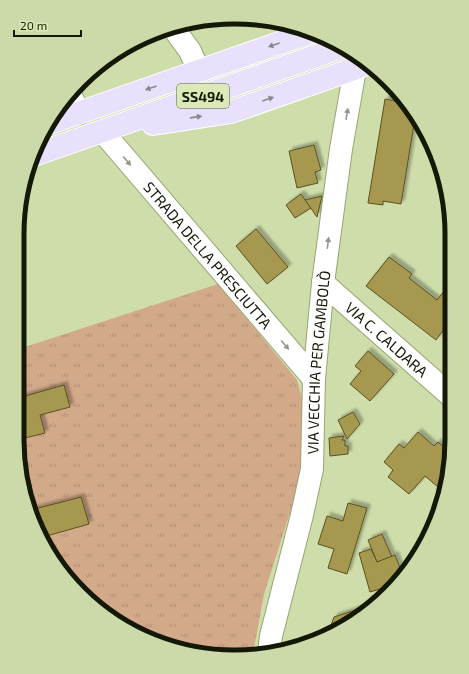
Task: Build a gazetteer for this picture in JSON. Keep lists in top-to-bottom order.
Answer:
{
  "streets": {
    "main road": ["SS494"],
    "street": ["STRADA DELLA PRESCIUTTA", "VIA C. CALDARA", "VIA VECCHIA PER GAMBOLÒ"]
  },
  "crossings": [
    ["SS494", "STRADA DELLA PRESCIUTTA"],
    ["STRADA DELLA PRESCIUTTA", "VIA VECCHIA PER GAMBOLÒ"],
    ["VIA C. CALDARA", "VIA VECCHIA PER GAMBOLÒ"]
  ],
  "one_way": ["STRADA DELLA PRESCIUTTA", "VIA VECCHIA PER GAMBOLÒ"],
  "scale_bar": "20 m"
}
